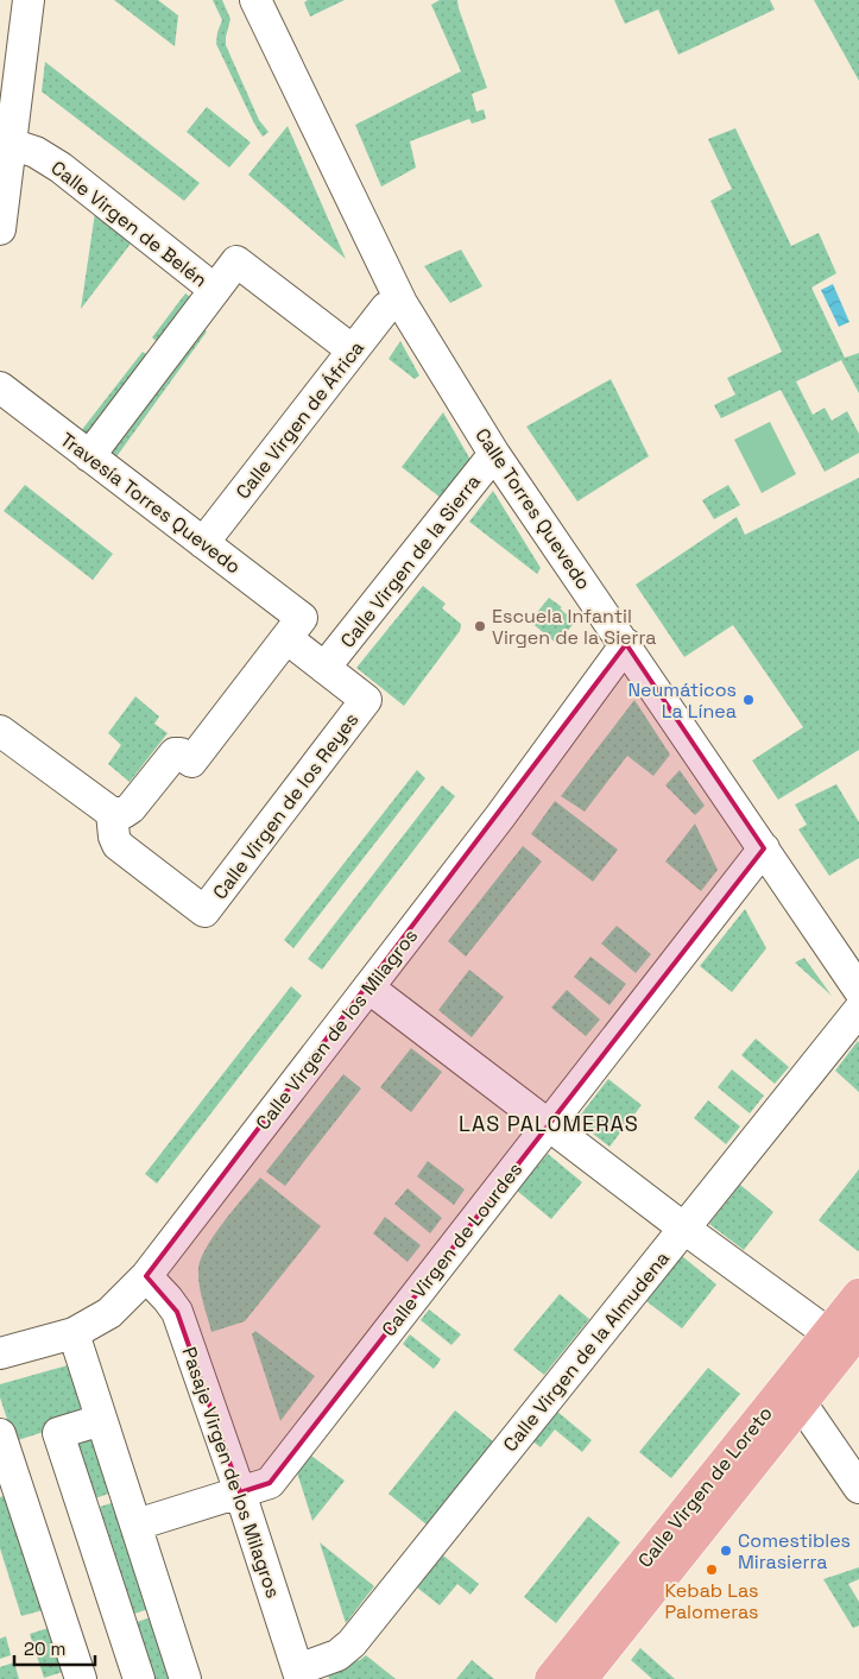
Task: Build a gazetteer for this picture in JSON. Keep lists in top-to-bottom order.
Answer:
{
  "streets": {
    "main road": ["Calle Virgen de Loreto"],
    "street": [
      "Calle Virgen de Belén",
      "Calle Virgen de África",
      "Travesía Torres Quevedo",
      "Calle Torres Quevedo",
      "Calle Virgen de la Sierra",
      "Calle Virgen de los Reyes",
      "Calle Virgen de los Milagros",
      "Calle Virgen de Lourdes",
      "Calle Virgen de la Almudena",
      "Pasaje Virgen de los Milagros"
    ]
  },
  "crossings": [
    ["Calle Virgen de Belén", "Calle Virgen de África"],
    ["Calle Virgen de África", "Travesía Torres Quevedo"],
    ["Calle Virgen de África", "Calle Torres Quevedo"],
    ["Travesía Torres Quevedo", "Calle Virgen de la Sierra"],
    ["Travesía Torres Quevedo", "Calle Virgen de los Reyes"],
    ["Calle Torres Quevedo", "Calle Virgen de la Sierra"],
    ["Calle Torres Quevedo", "Calle Virgen de los Milagros"],
    ["Calle Torres Quevedo", "Calle Virgen de Lourdes"],
    ["Calle Virgen de los Milagros", "Pasaje Virgen de los Milagros"],
    ["Calle Virgen de Lourdes", "Pasaje Virgen de los Milagros"],
    ["Calle Virgen de la Almudena", "Pasaje Virgen de los Milagros"]
  ],
  "districts": ["LAS PALOMERAS"],
  "places": [
    "Escuela Infantil Virgen de la Sierra",
    "Neumáticos La Línea",
    "Comestibles Mirasierra",
    "Kebab Las Palomeras"
  ],
  "scale_bar": "20 m"
}
